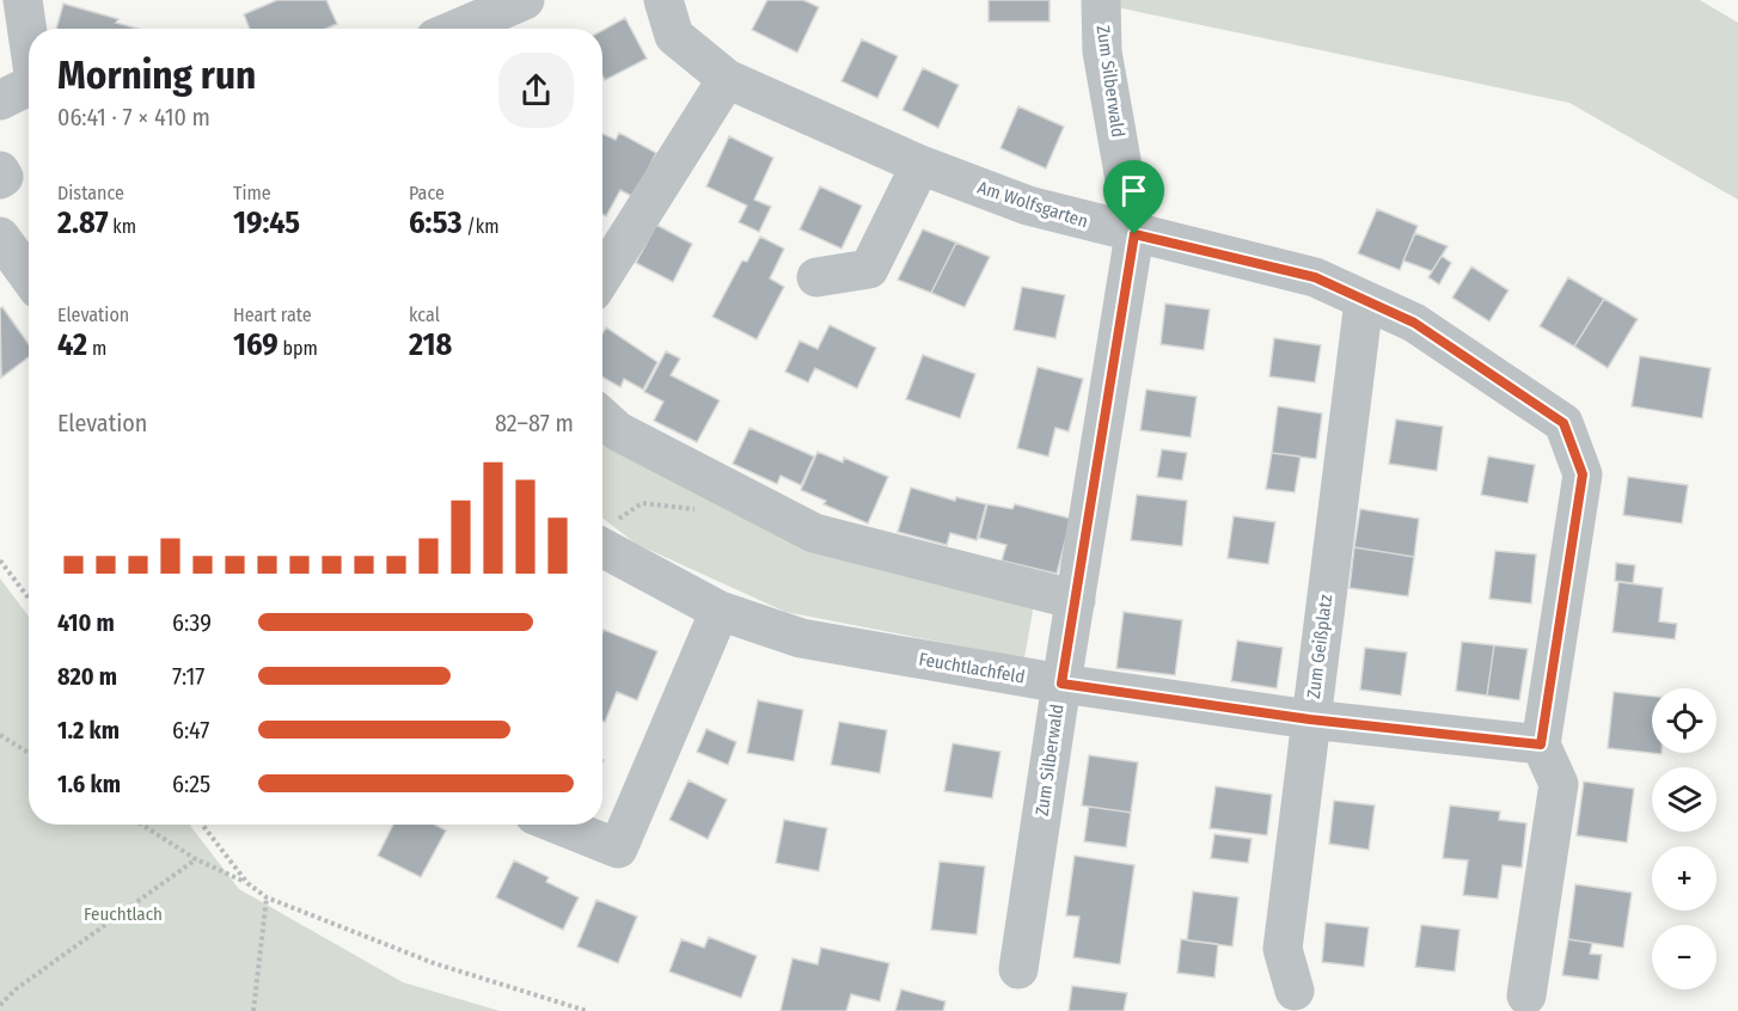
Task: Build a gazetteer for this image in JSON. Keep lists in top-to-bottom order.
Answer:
{
  "streets": {
    "street": [
      "Zum Silberwald",
      "Am Wolfsgarten",
      "Zum Geißplatz",
      "Feuchtlachfeld"
    ]
  },
  "crossings": [
    ["Zum Silberwald", "Am Wolfsgarten"],
    ["Zum Silberwald", "Feuchtlachfeld"],
    ["Am Wolfsgarten", "Zum Geißplatz"],
    ["Am Wolfsgarten", "Feuchtlachfeld"],
    ["Zum Geißplatz", "Feuchtlachfeld"]
  ],
  "parks": ["Feuchtlach"],
  "page": {
    "heading": ["Morning run", "06:41 · 7 × 410 m"],
    "stats": [
      ["Distance", "2.87 km"],
      ["Time", "19:45"],
      ["Pace", "6:53 /km"],
      ["Elevation", "42 m"],
      ["Heart rate", "169 bpm"],
      ["kcal", "218"]
    ],
    "chart": ["Elevation", "82–87 m"],
    "list": [
      {
        "name": "410 m",
        "note": "6:39"
      },
      {
        "name": "820 m",
        "note": "7:17"
      },
      {
        "name": "1.2 km",
        "note": "6:47"
      },
      {
        "name": "1.6 km",
        "note": "6:25"
      }
    ],
    "map_buttons": ["+", "−"]
  }
}
